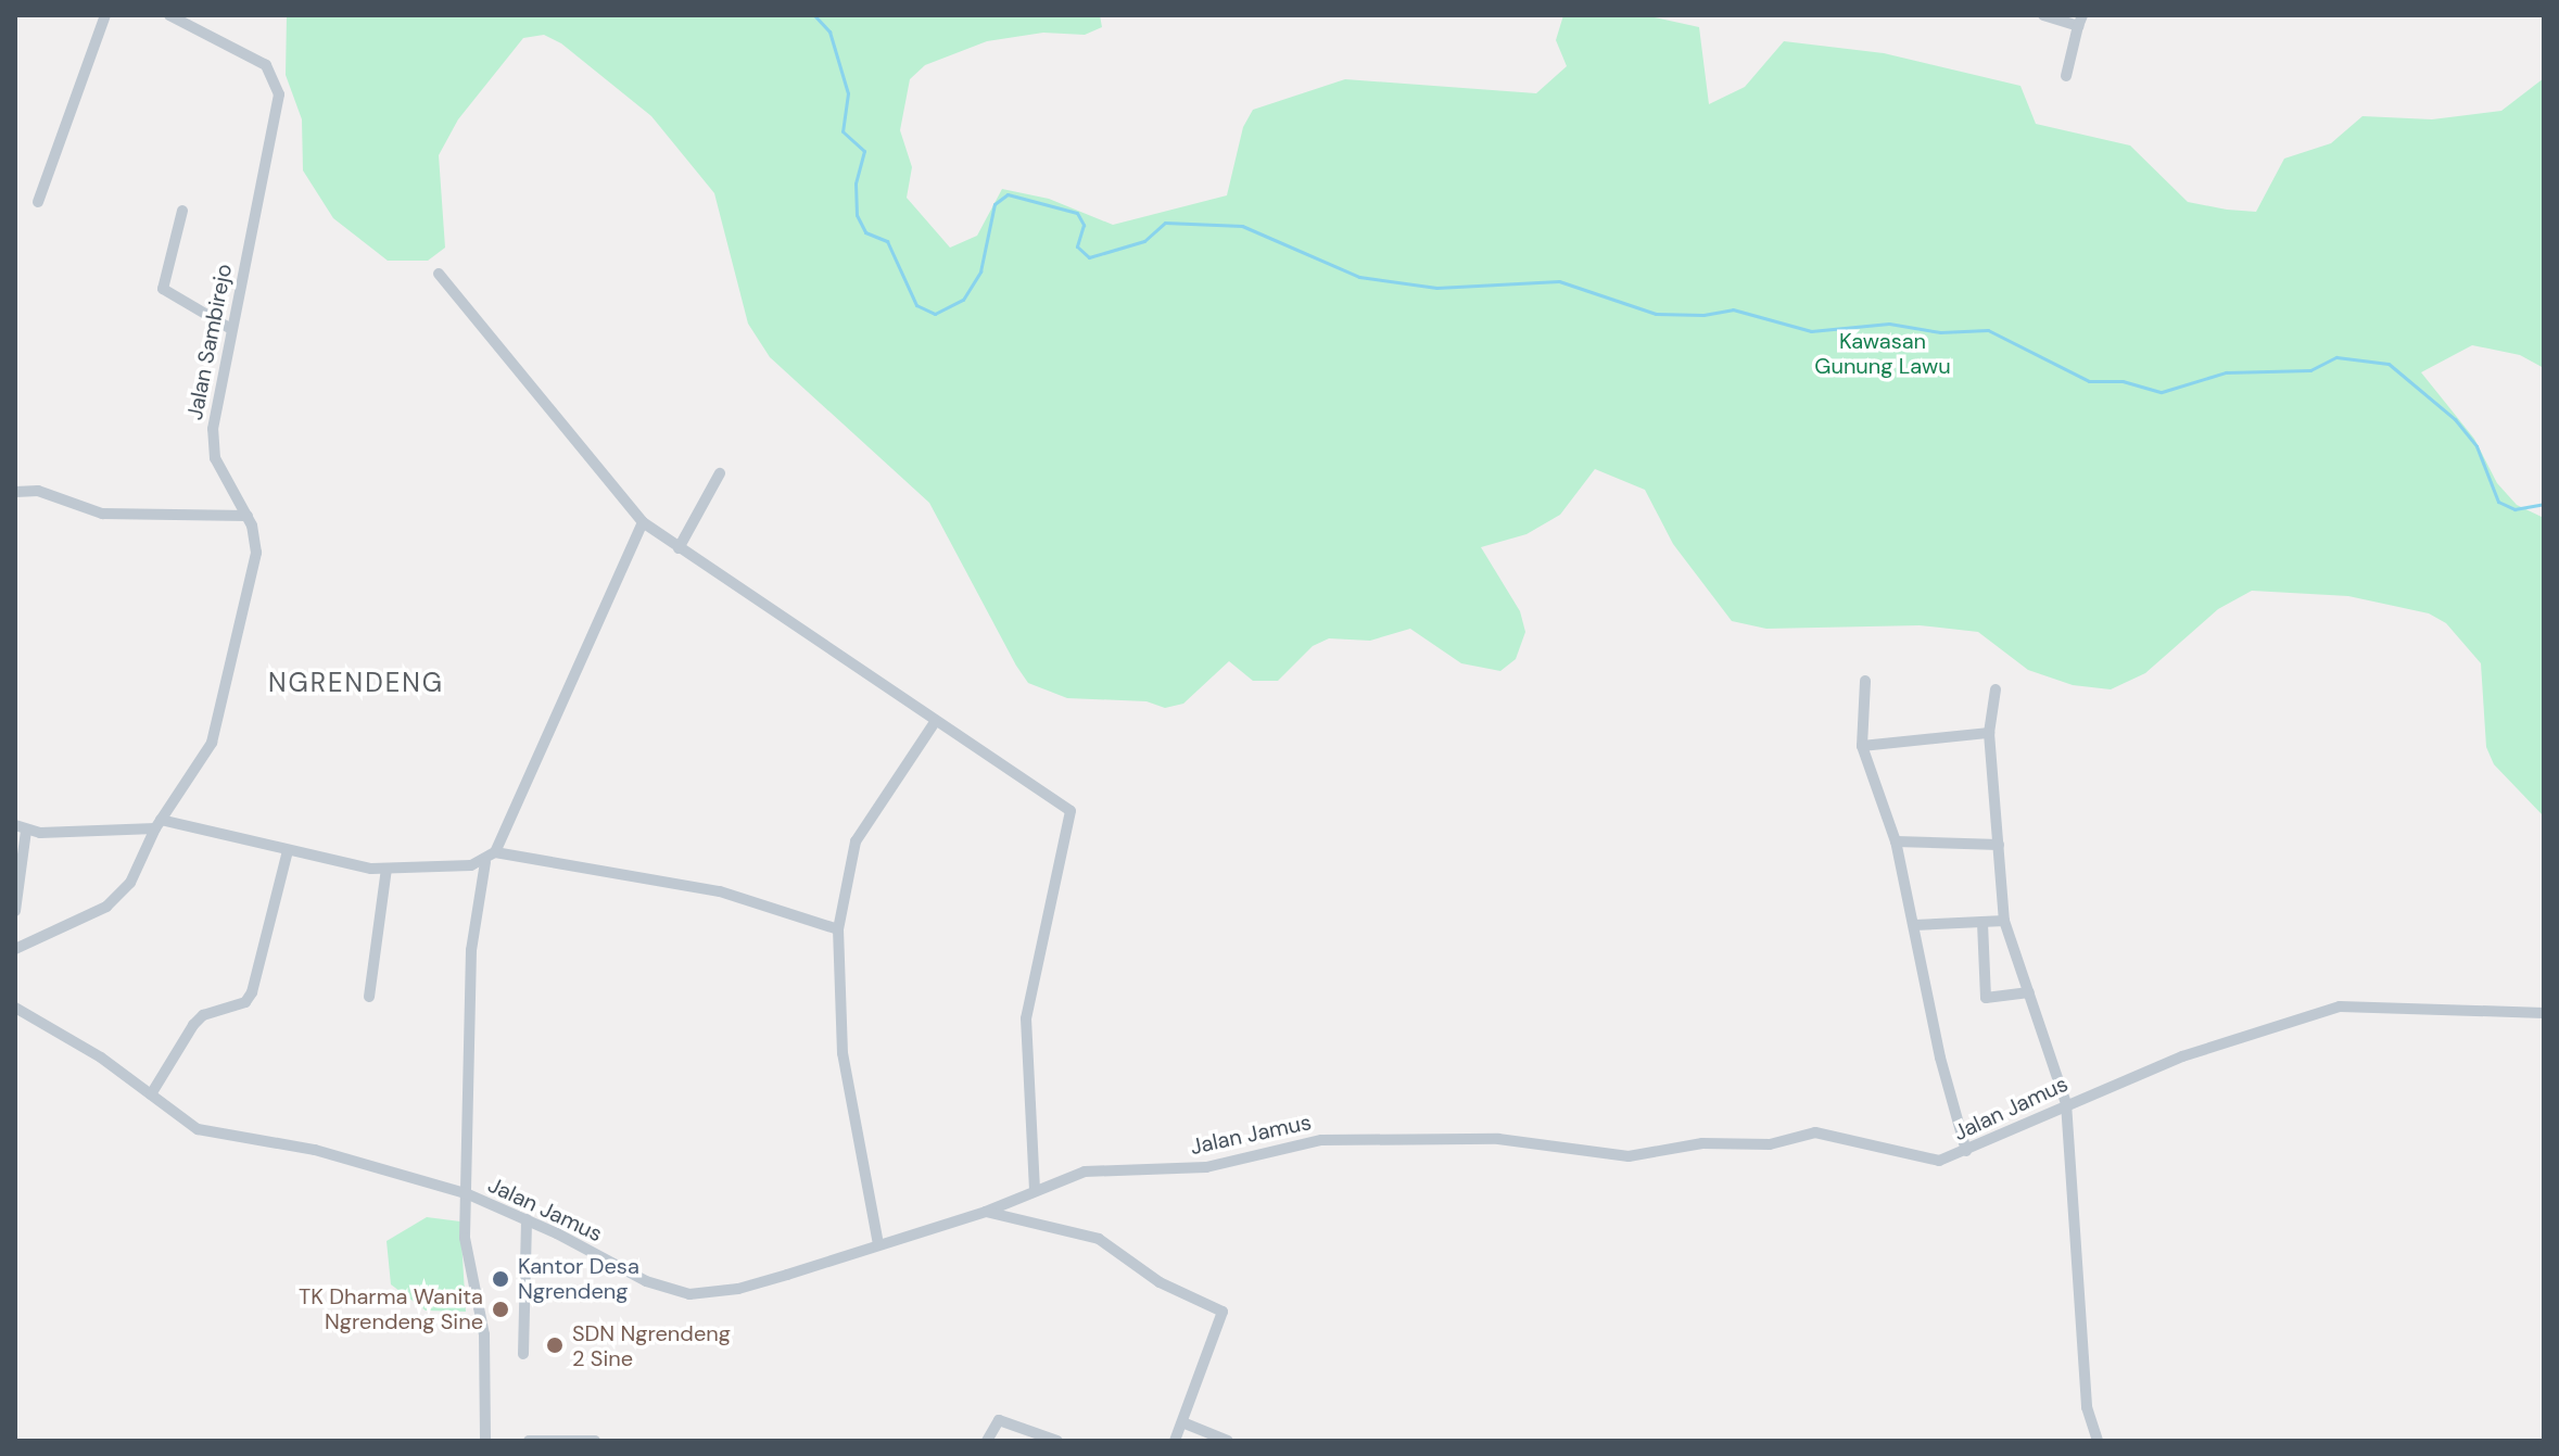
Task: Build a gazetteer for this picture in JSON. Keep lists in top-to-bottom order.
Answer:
{
  "streets": {
    "street": ["Jalan Sambirejo", "Jalan Jamus"]
  },
  "districts": ["NGRENDENG"],
  "parks": ["Kawasan Gunung Lawu"],
  "places": ["Kantor Desa Ngrendeng", "TK Dharma Wanita Ngrendeng Sine", "SDN Ngrendeng 2 Sine"]
}
